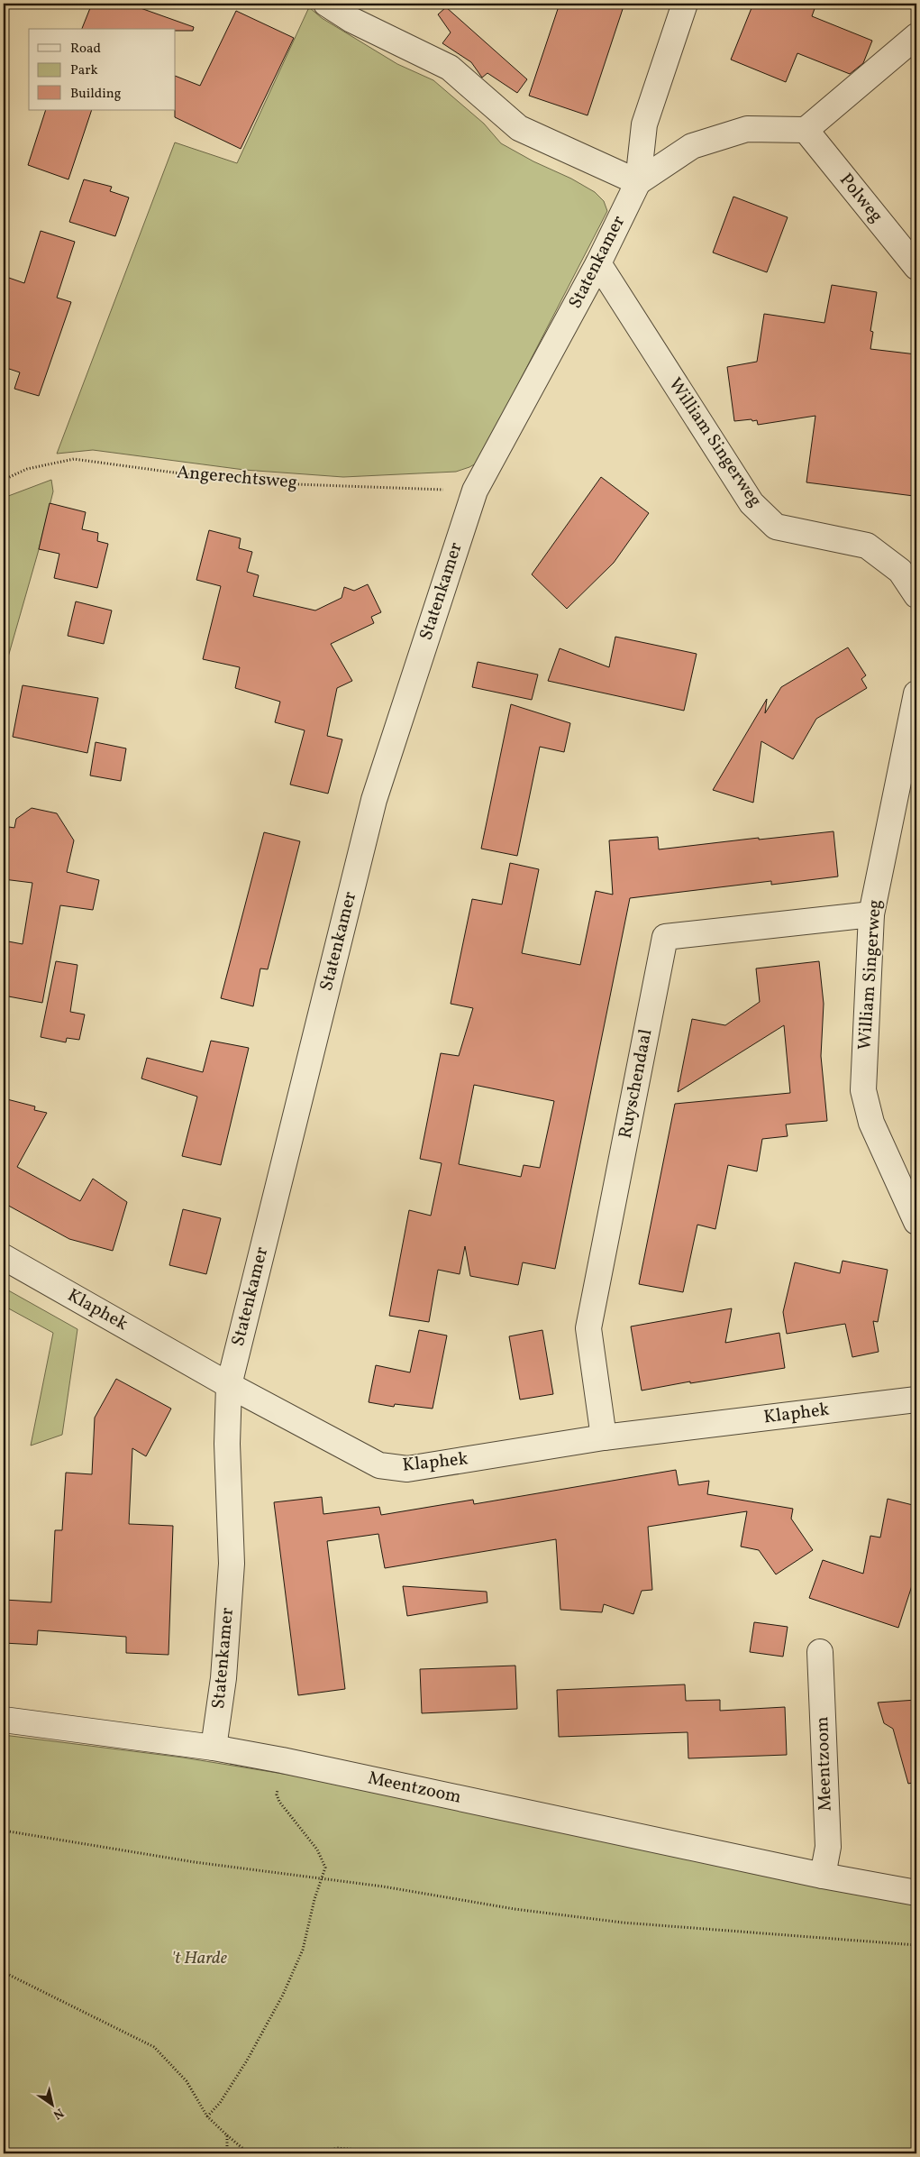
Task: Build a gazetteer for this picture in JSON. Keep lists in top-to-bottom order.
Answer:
{
  "streets": {
    "street": [
      "Polweg",
      "Statenkamer",
      "William Singerweg",
      "Ruyschendaal",
      "Klaphek",
      "Meentzoom"
    ],
    "path": ["Angerechtsweg"]
  },
  "crossings": [
    ["Statenkamer", "William Singerweg"],
    ["Statenkamer", "Angerechtsweg"],
    ["Statenkamer", "Klaphek"],
    ["Statenkamer", "Meentzoom"],
    ["William Singerweg", "Ruyschendaal"],
    ["Ruyschendaal", "Klaphek"]
  ],
  "parks": ["'t Harde"],
  "legend": ["Road", "Park", "Building"],
  "north": "bottom right"
}
